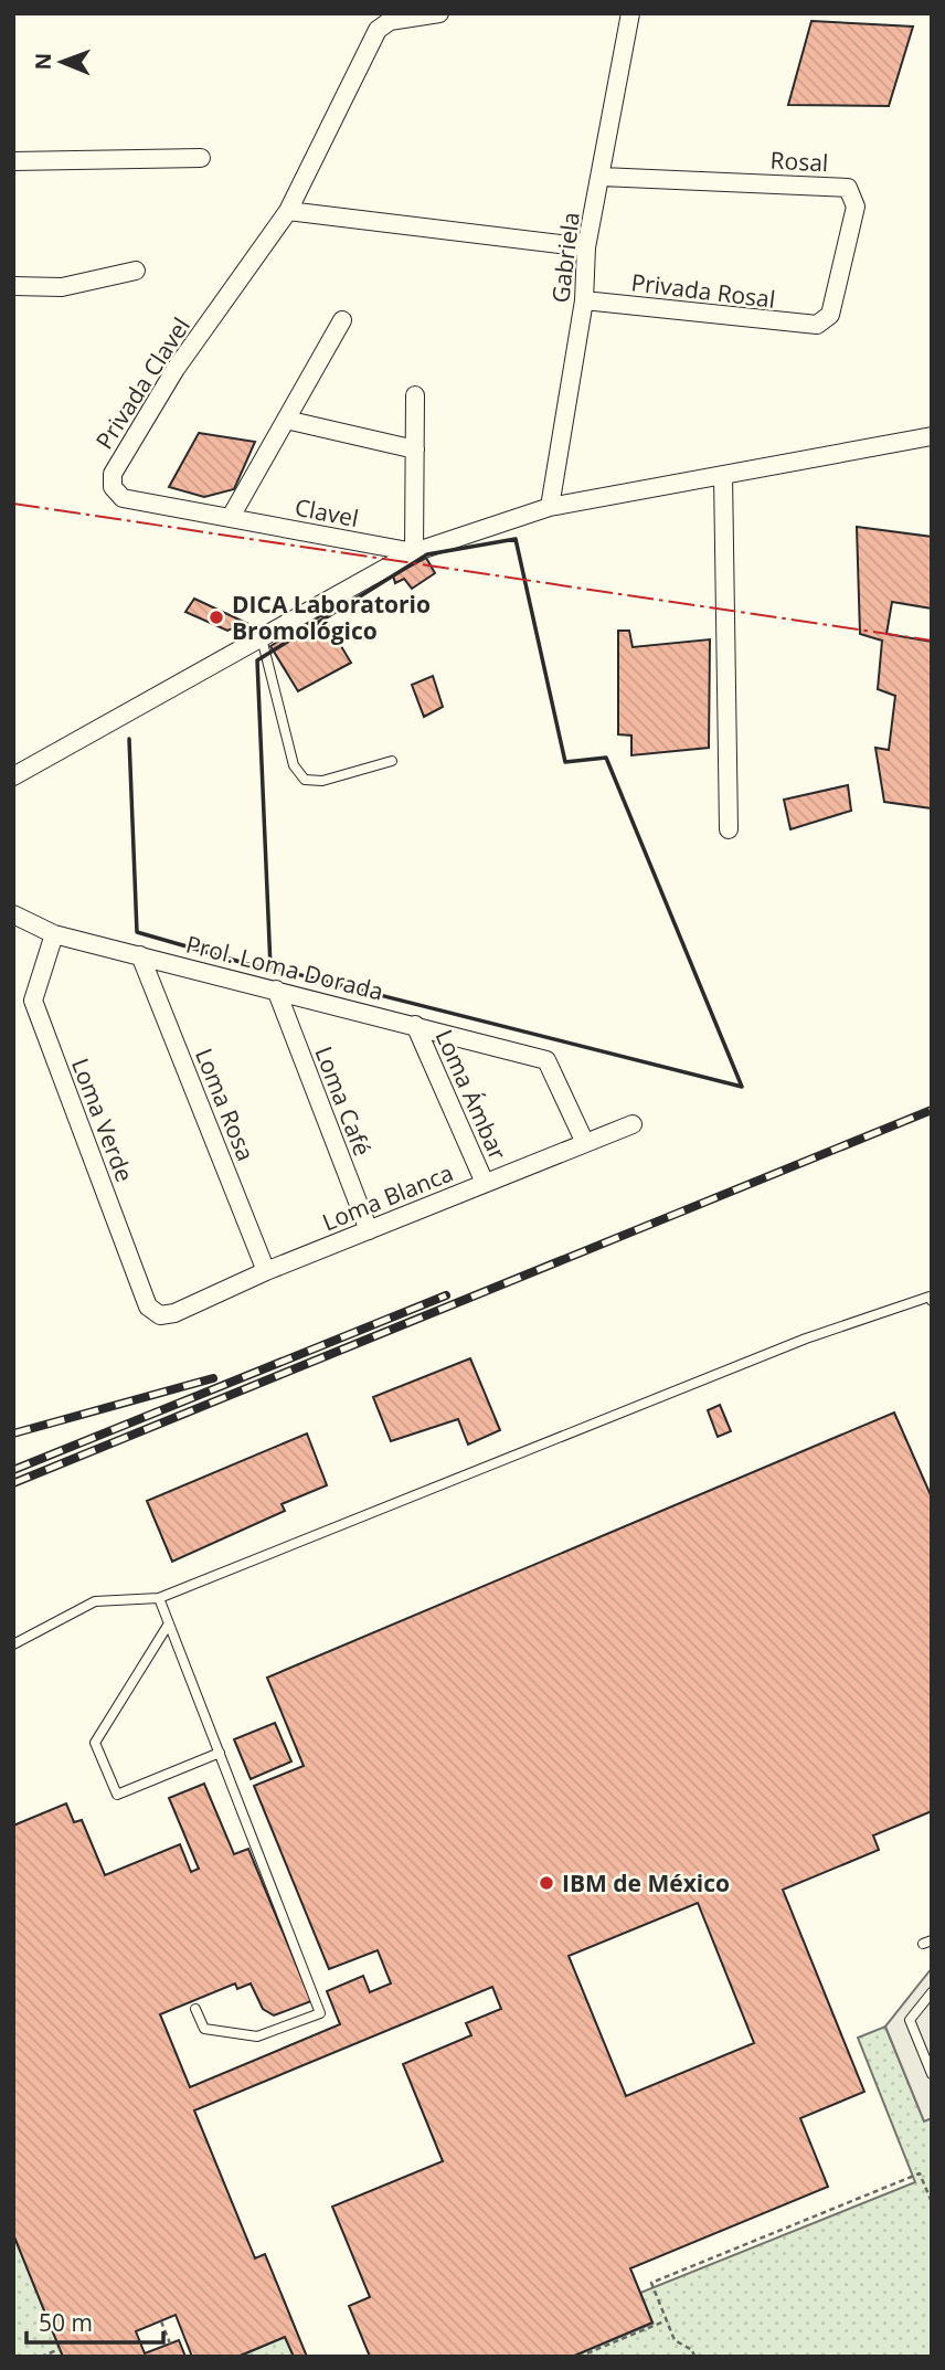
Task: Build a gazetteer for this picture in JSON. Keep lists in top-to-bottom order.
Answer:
{
  "streets": {
    "street": [
      "Rosal",
      "Gabriela",
      "Privada Rosal",
      "Privada Clavel",
      "Clavel",
      "Prol. Loma Dorada",
      "Loma Ámbar",
      "Loma Café",
      "Loma Rosa",
      "Loma Verde",
      "Loma Blanca"
    ]
  },
  "crossings": [
    ["Rosal", "Gabriela"],
    ["Rosal", "Privada Rosal"],
    ["Gabriela", "Privada Rosal"],
    ["Privada Clavel", "Clavel"],
    ["Prol. Loma Dorada", "Loma Ámbar"],
    ["Prol. Loma Dorada", "Loma Café"],
    ["Prol. Loma Dorada", "Loma Rosa"],
    ["Prol. Loma Dorada", "Loma Verde"],
    ["Prol. Loma Dorada", "Loma Blanca"],
    ["Loma Ámbar", "Loma Blanca"],
    ["Loma Café", "Loma Blanca"],
    ["Loma Rosa", "Loma Blanca"],
    ["Loma Verde", "Loma Blanca"]
  ],
  "places": ["DICA Laboratorio Bromológico", "IBM de México"],
  "scale_bar": "50 m",
  "north": "left"
}
